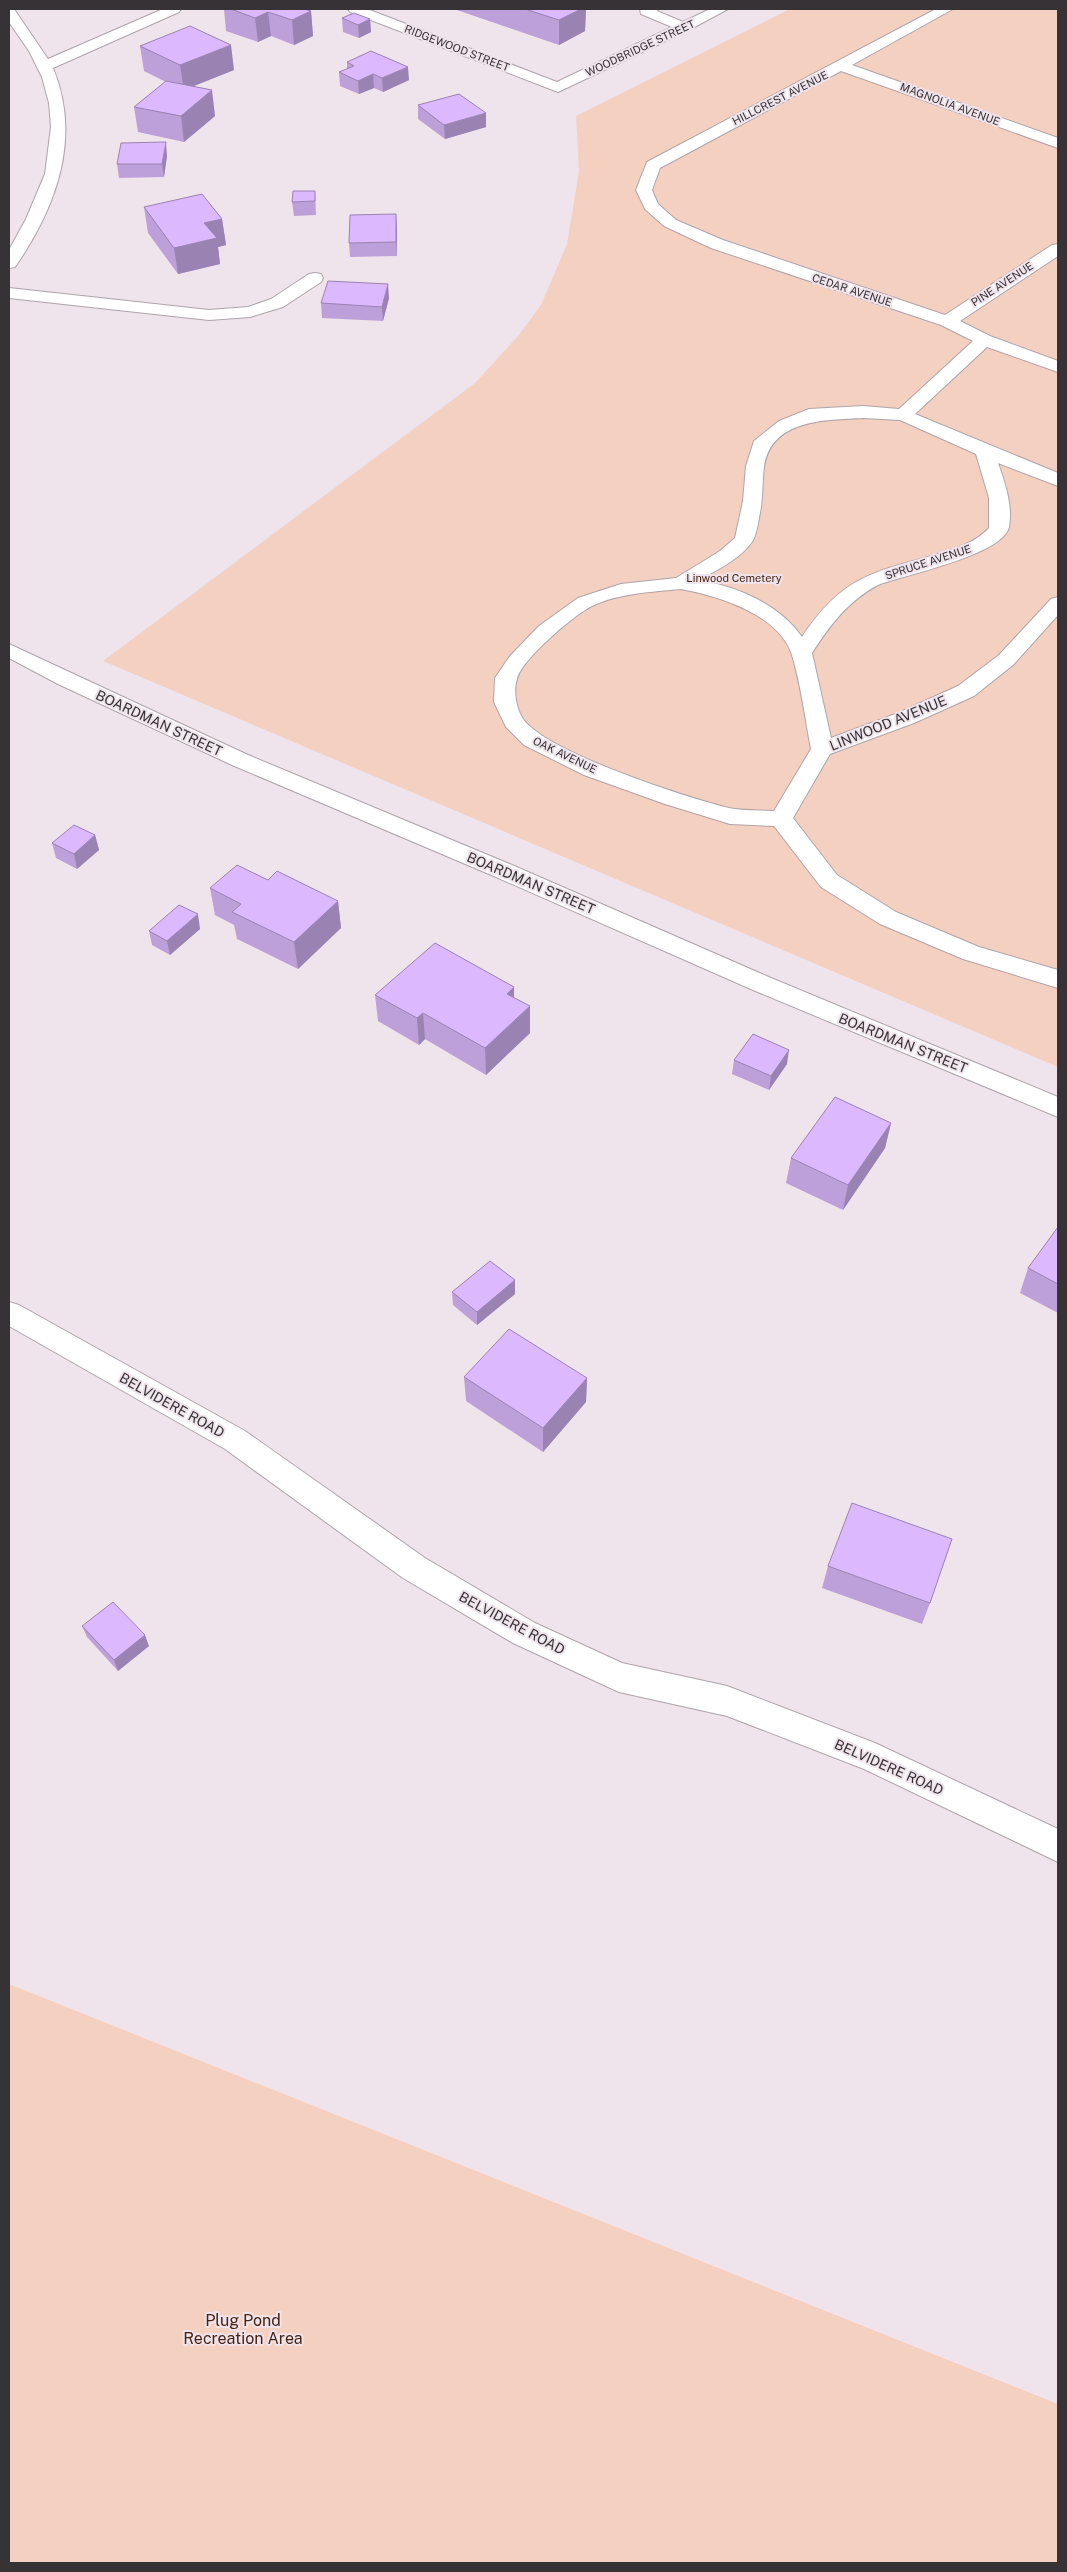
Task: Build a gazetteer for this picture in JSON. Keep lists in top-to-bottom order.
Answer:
{
  "streets": {
    "street": [
      "RIDGEWOOD STREET",
      "WOODBRIDGE STREET",
      "HILLCREST AVENUE",
      "MAGNOLIA AVENUE",
      "PINE AVENUE",
      "CEDAR AVENUE",
      "SPRUCE AVENUE",
      "BOARDMAN STREET",
      "LINWOOD AVENUE",
      "OAK AVENUE",
      "BELVIDERE ROAD"
    ]
  },
  "crossings": [
    ["RIDGEWOOD STREET", "WOODBRIDGE STREET"],
    ["HILLCREST AVENUE", "MAGNOLIA AVENUE"],
    ["HILLCREST AVENUE", "CEDAR AVENUE"],
    ["PINE AVENUE", "CEDAR AVENUE"],
    ["LINWOOD AVENUE", "OAK AVENUE"]
  ],
  "parks": ["Linwood Cemetery", "Plug Pond Recreation Area"]
}
